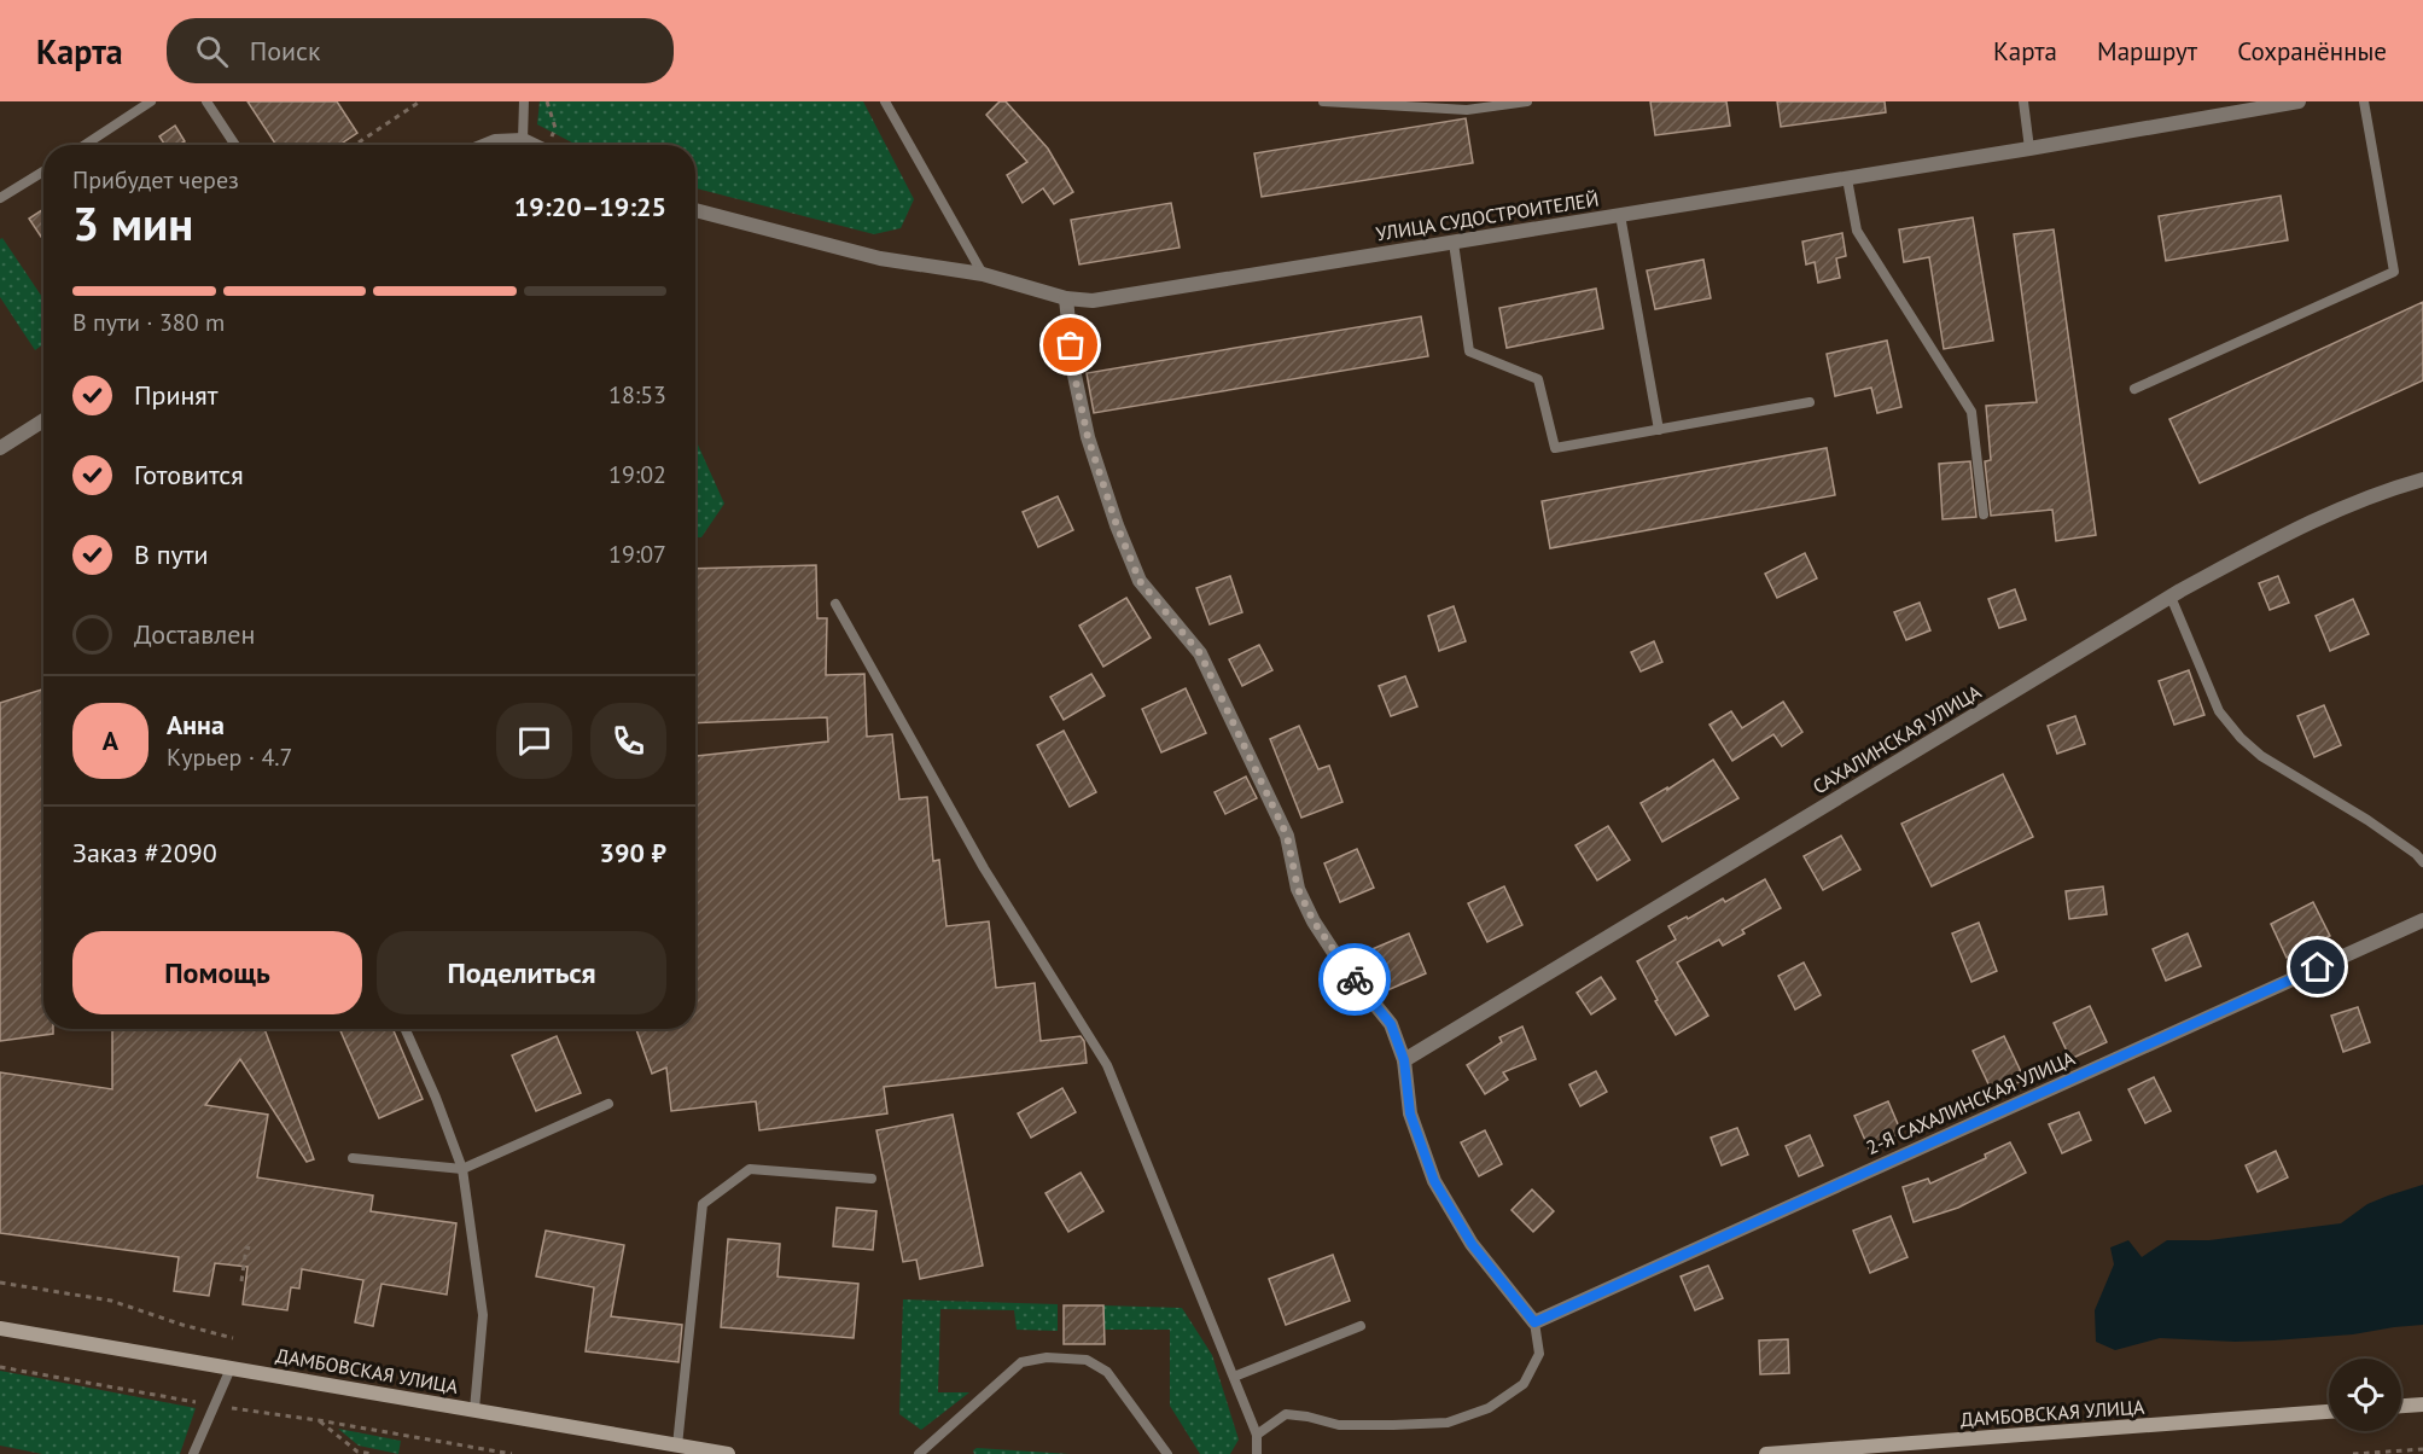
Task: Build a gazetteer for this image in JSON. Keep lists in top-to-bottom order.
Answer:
{
  "streets": {
    "main road": ["ДАМБОВСКАЯ УЛИЦА"],
    "street": ["УЛИЦА СУДОСТРОИТЕЛЕЙ", "САХАЛИНСКАЯ УЛИЦА", "2-Я САХАЛИНСКАЯ УЛИЦА"]
  },
  "page": {
    "header": "Карта",
    "search": "Поиск",
    "nav": ["Карта", "Маршрут", "Сохранённые"],
    "heading": ["3 мин", "Прибудет через", "19:20–19:25"],
    "panel": [
      "Анна",
      "Курьер · 4.7",
      "Заказ #2090",
      "390 ₽"
    ],
    "bar": "В пути · 380 m",
    "list": [
      ["Принят", "18:53"],
      ["Готовится", "19:02"],
      ["В пути", "19:07"],
      "Доставлен"
    ],
    "round": "А",
    "buttons": ["Помощь", "Поделиться"]
  }
}
